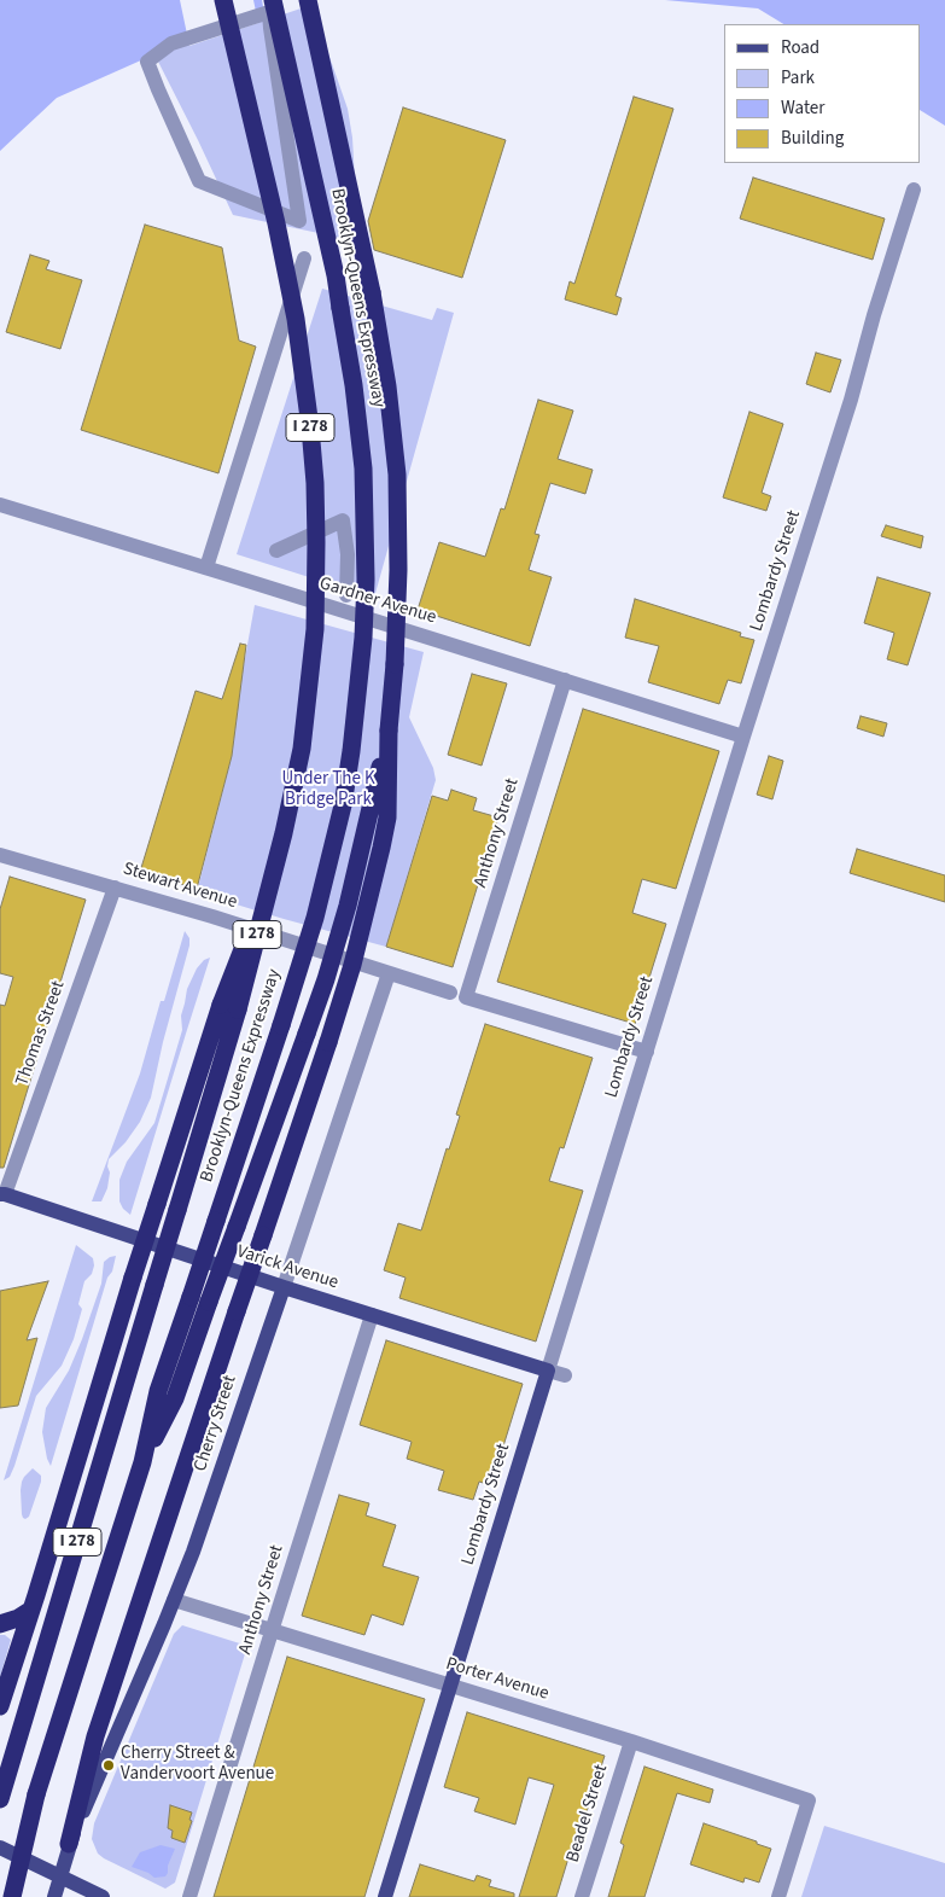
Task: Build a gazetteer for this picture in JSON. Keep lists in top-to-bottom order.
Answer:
{
  "streets": {
    "highway": ["Brooklyn-Queens Expressway", "I 278"],
    "main road": ["Lombardy Street", "Varick Avenue", "Cherry Street"],
    "street": [
      "Gardner Avenue",
      "Anthony Street",
      "Stewart Avenue",
      "Thomas Street",
      "Porter Avenue",
      "Beadel Street"
    ]
  },
  "crossings": [
    ["Brooklyn-Queens Expressway", "I 278"],
    ["Lombardy Street", "Gardner Avenue"],
    ["Lombardy Street", "Anthony Street"],
    ["Lombardy Street", "Varick Avenue"],
    ["Lombardy Street", "Porter Avenue"],
    ["Gardner Avenue", "Anthony Street"],
    ["Anthony Street", "Varick Avenue"],
    ["Anthony Street", "Porter Avenue"],
    ["Stewart Avenue", "Thomas Street"],
    ["Stewart Avenue", "Cherry Street"],
    ["Thomas Street", "Varick Avenue"],
    ["Varick Avenue", "Cherry Street"],
    ["Cherry Street", "Porter Avenue"],
    ["Porter Avenue", "Beadel Street"]
  ],
  "parks": ["Under The K Bridge Park"],
  "places": ["Cherry Street & Vandervoort Avenue"],
  "legend": [
    "Road",
    "Park",
    "Water",
    "Building"
  ]
}
